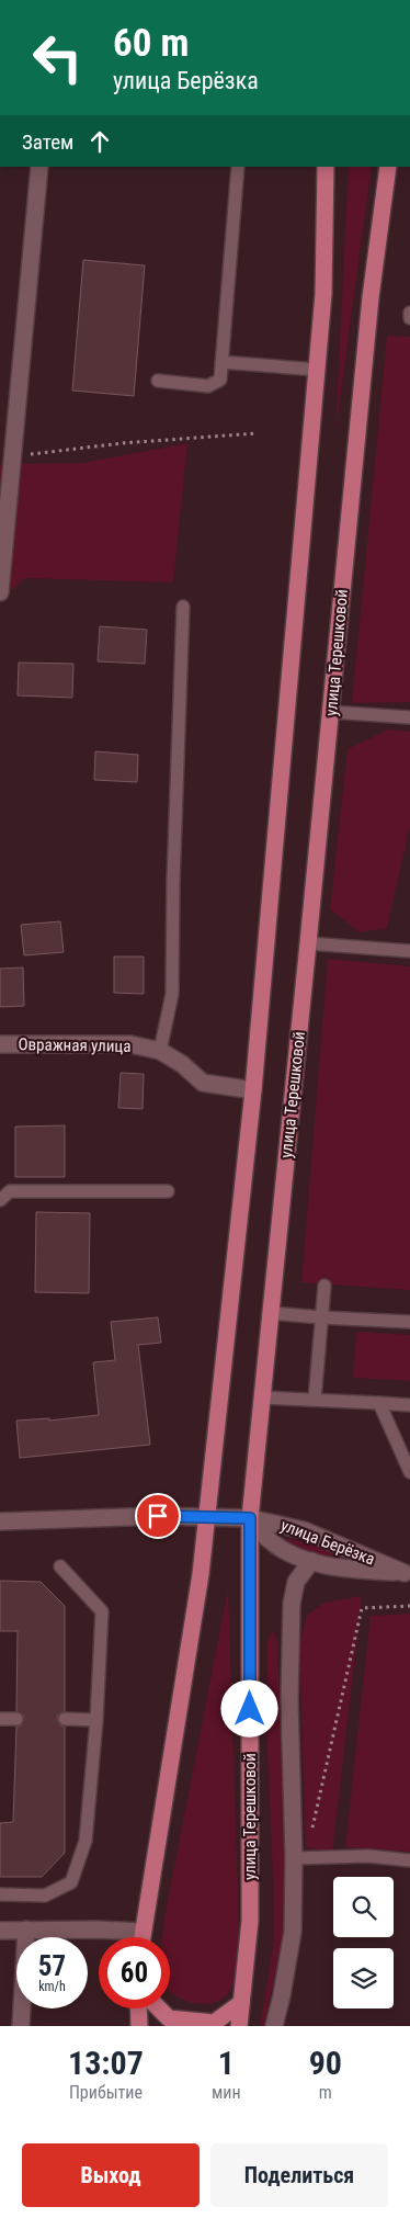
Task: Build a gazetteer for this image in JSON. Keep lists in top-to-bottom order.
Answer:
{
  "streets": {
    "main road": ["улица Терешковой", "Овражная улица", "улица Берёзка"]
  },
  "crossings": [
    ["улица Терешковой", "улица Берёзка"]
  ],
  "page": {
    "turn": ["60 m", "улица Берёзка"],
    "then": "Затем",
    "speed": "57 km/h",
    "limit": "60",
    "eta": [
      "13:07",
      "Прибытие",
      "1",
      "мин",
      "90",
      "m"
    ],
    "buttons": ["Выход", "Поделиться"]
  }
}
